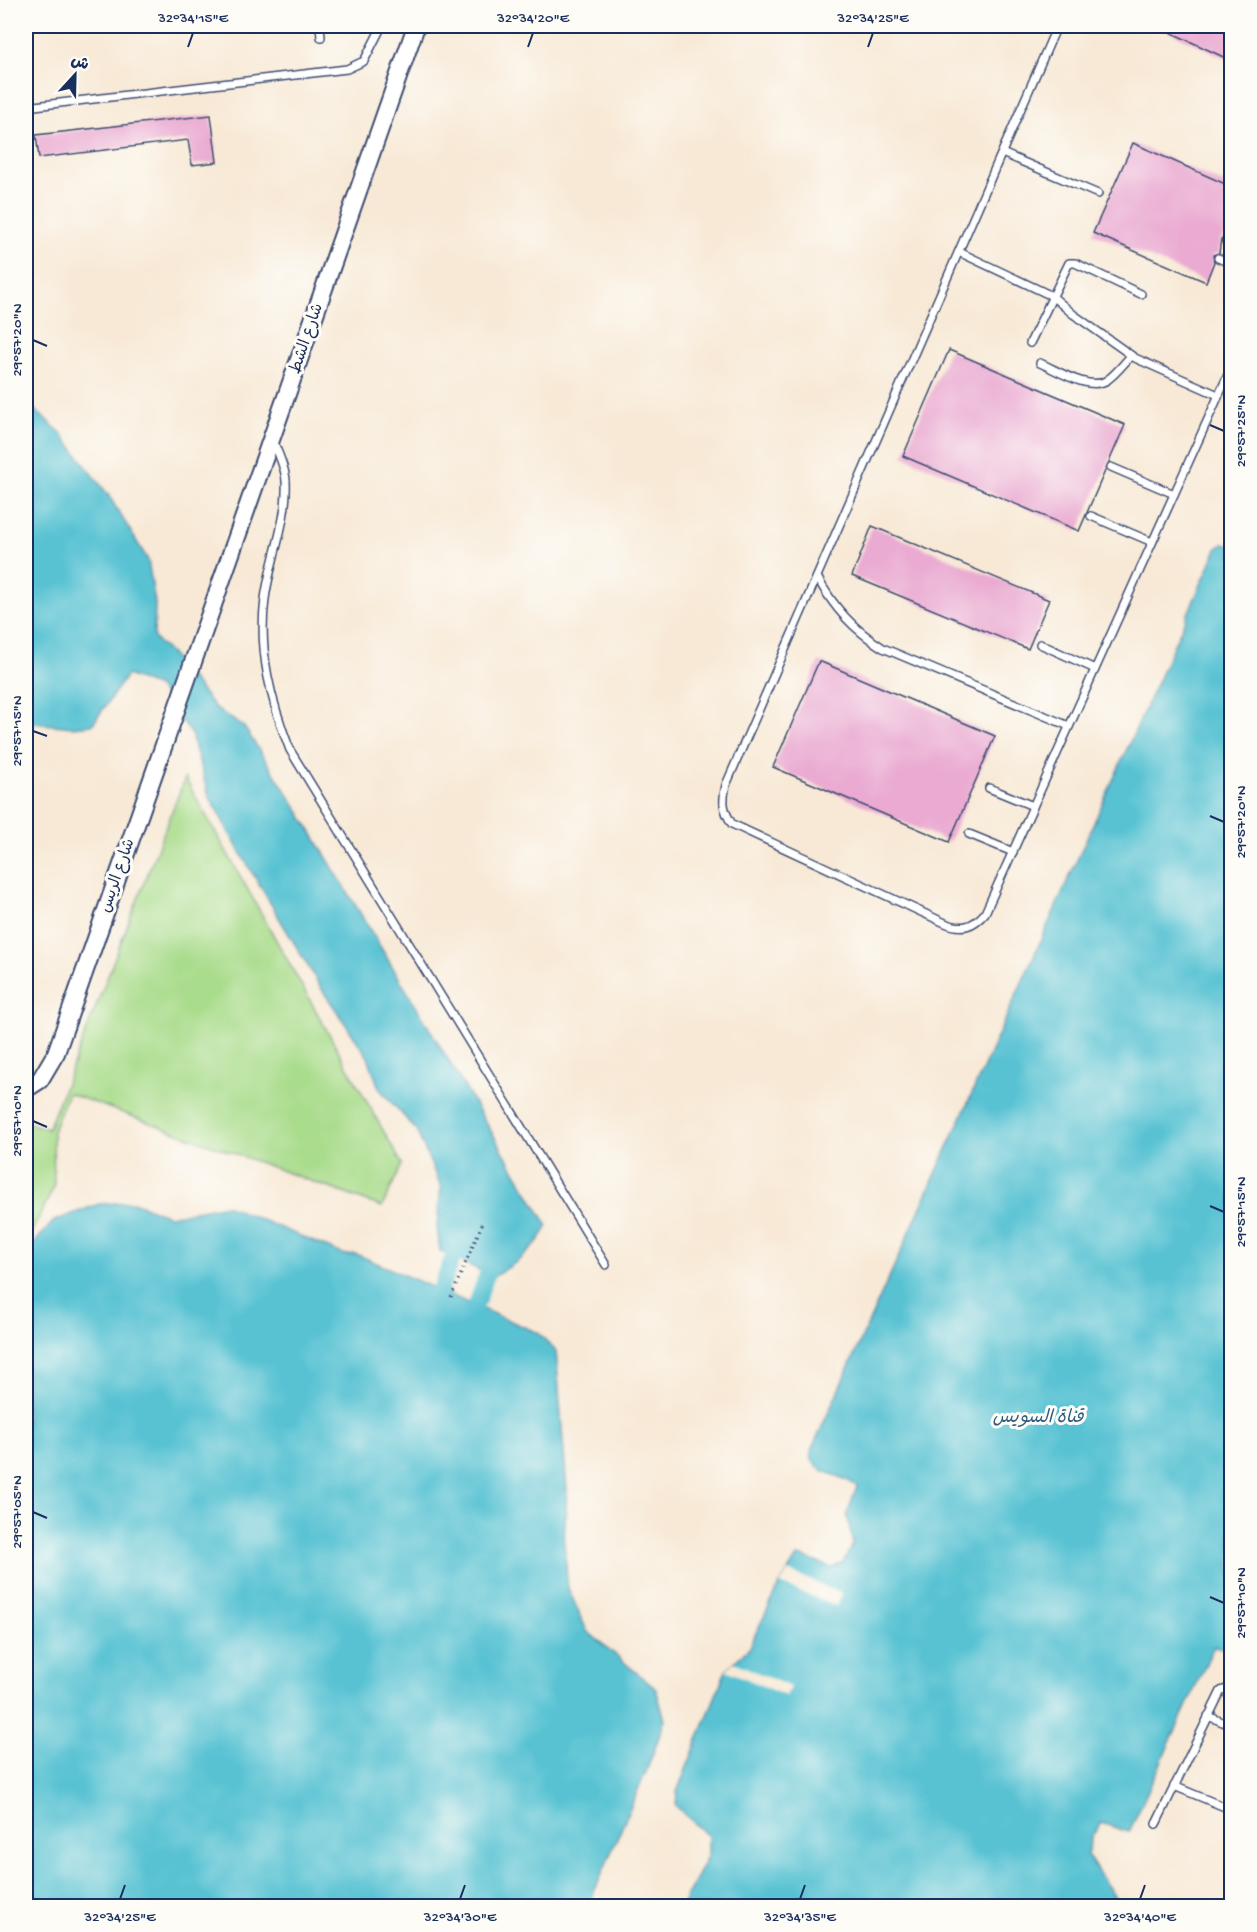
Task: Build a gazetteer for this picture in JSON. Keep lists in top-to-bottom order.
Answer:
{
  "streets": {
    "street": ["شارع الشط", "شارع الريس"]
  },
  "crossings": [
    ["شارع الشط", "شارع الريس"]
  ],
  "water": ["قناة السويس"],
  "north": "top",
  "coordinates": [
    "32°34'15\"E",
    "32°34'20\"E",
    "32°34'25\"E",
    "29°57'20\"N",
    "29°57'25\"N",
    "29°57'15\"N",
    "29°57'10\"N",
    "29°57'05\"N",
    "32°34'30\"E",
    "32°34'35\"E",
    "32°34'40\"E"
  ]
}
